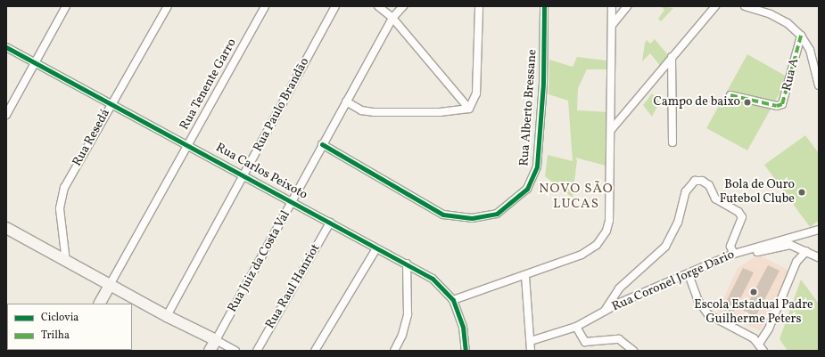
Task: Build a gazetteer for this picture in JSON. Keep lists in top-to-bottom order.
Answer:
{
  "streets": {
    "street": [
      "Rua A",
      "Rua Tenente Garro",
      "Rua Paulo Brandão",
      "Rua Alberto Bressane",
      "Rua Resedá",
      "Rua Carlos Peixoto",
      "Rua Juiz da Costa Val",
      "Rua Coronel Jorge Dario",
      "Rua Raul Hanriot"
    ]
  },
  "crossings": [
    ["Rua Tenente Garro", "Rua Carlos Peixoto"],
    ["Rua Paulo Brandão", "Rua Carlos Peixoto"],
    ["Rua Alberto Bressane", "Rua Juiz da Costa Val"],
    ["Rua Resedá", "Rua Carlos Peixoto"],
    ["Rua Carlos Peixoto", "Rua Juiz da Costa Val"],
    ["Rua Carlos Peixoto", "Rua Raul Hanriot"]
  ],
  "districts": ["NOVO SÃO LUCAS"],
  "places": ["Campo de baixo", "Bola de Ouro Futebol Clube", "Escola Estadual Padre Guilherme Peters"],
  "legend": ["Ciclovia", "Trilha"]
}
